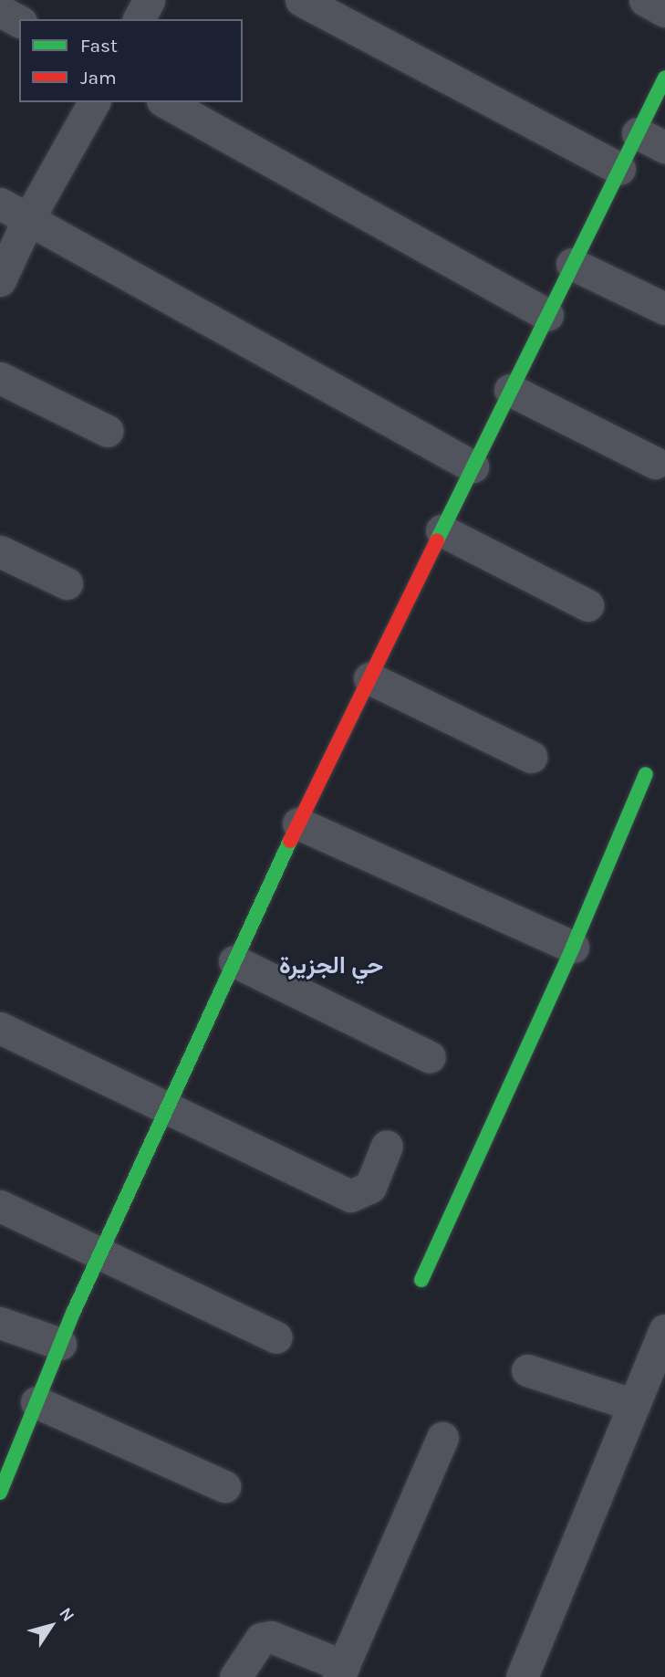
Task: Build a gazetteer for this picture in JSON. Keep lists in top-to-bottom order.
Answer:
{
  "districts": ["حي الجزيرة"],
  "legend": ["Fast", "Jam"],
  "north": "top right"
}
